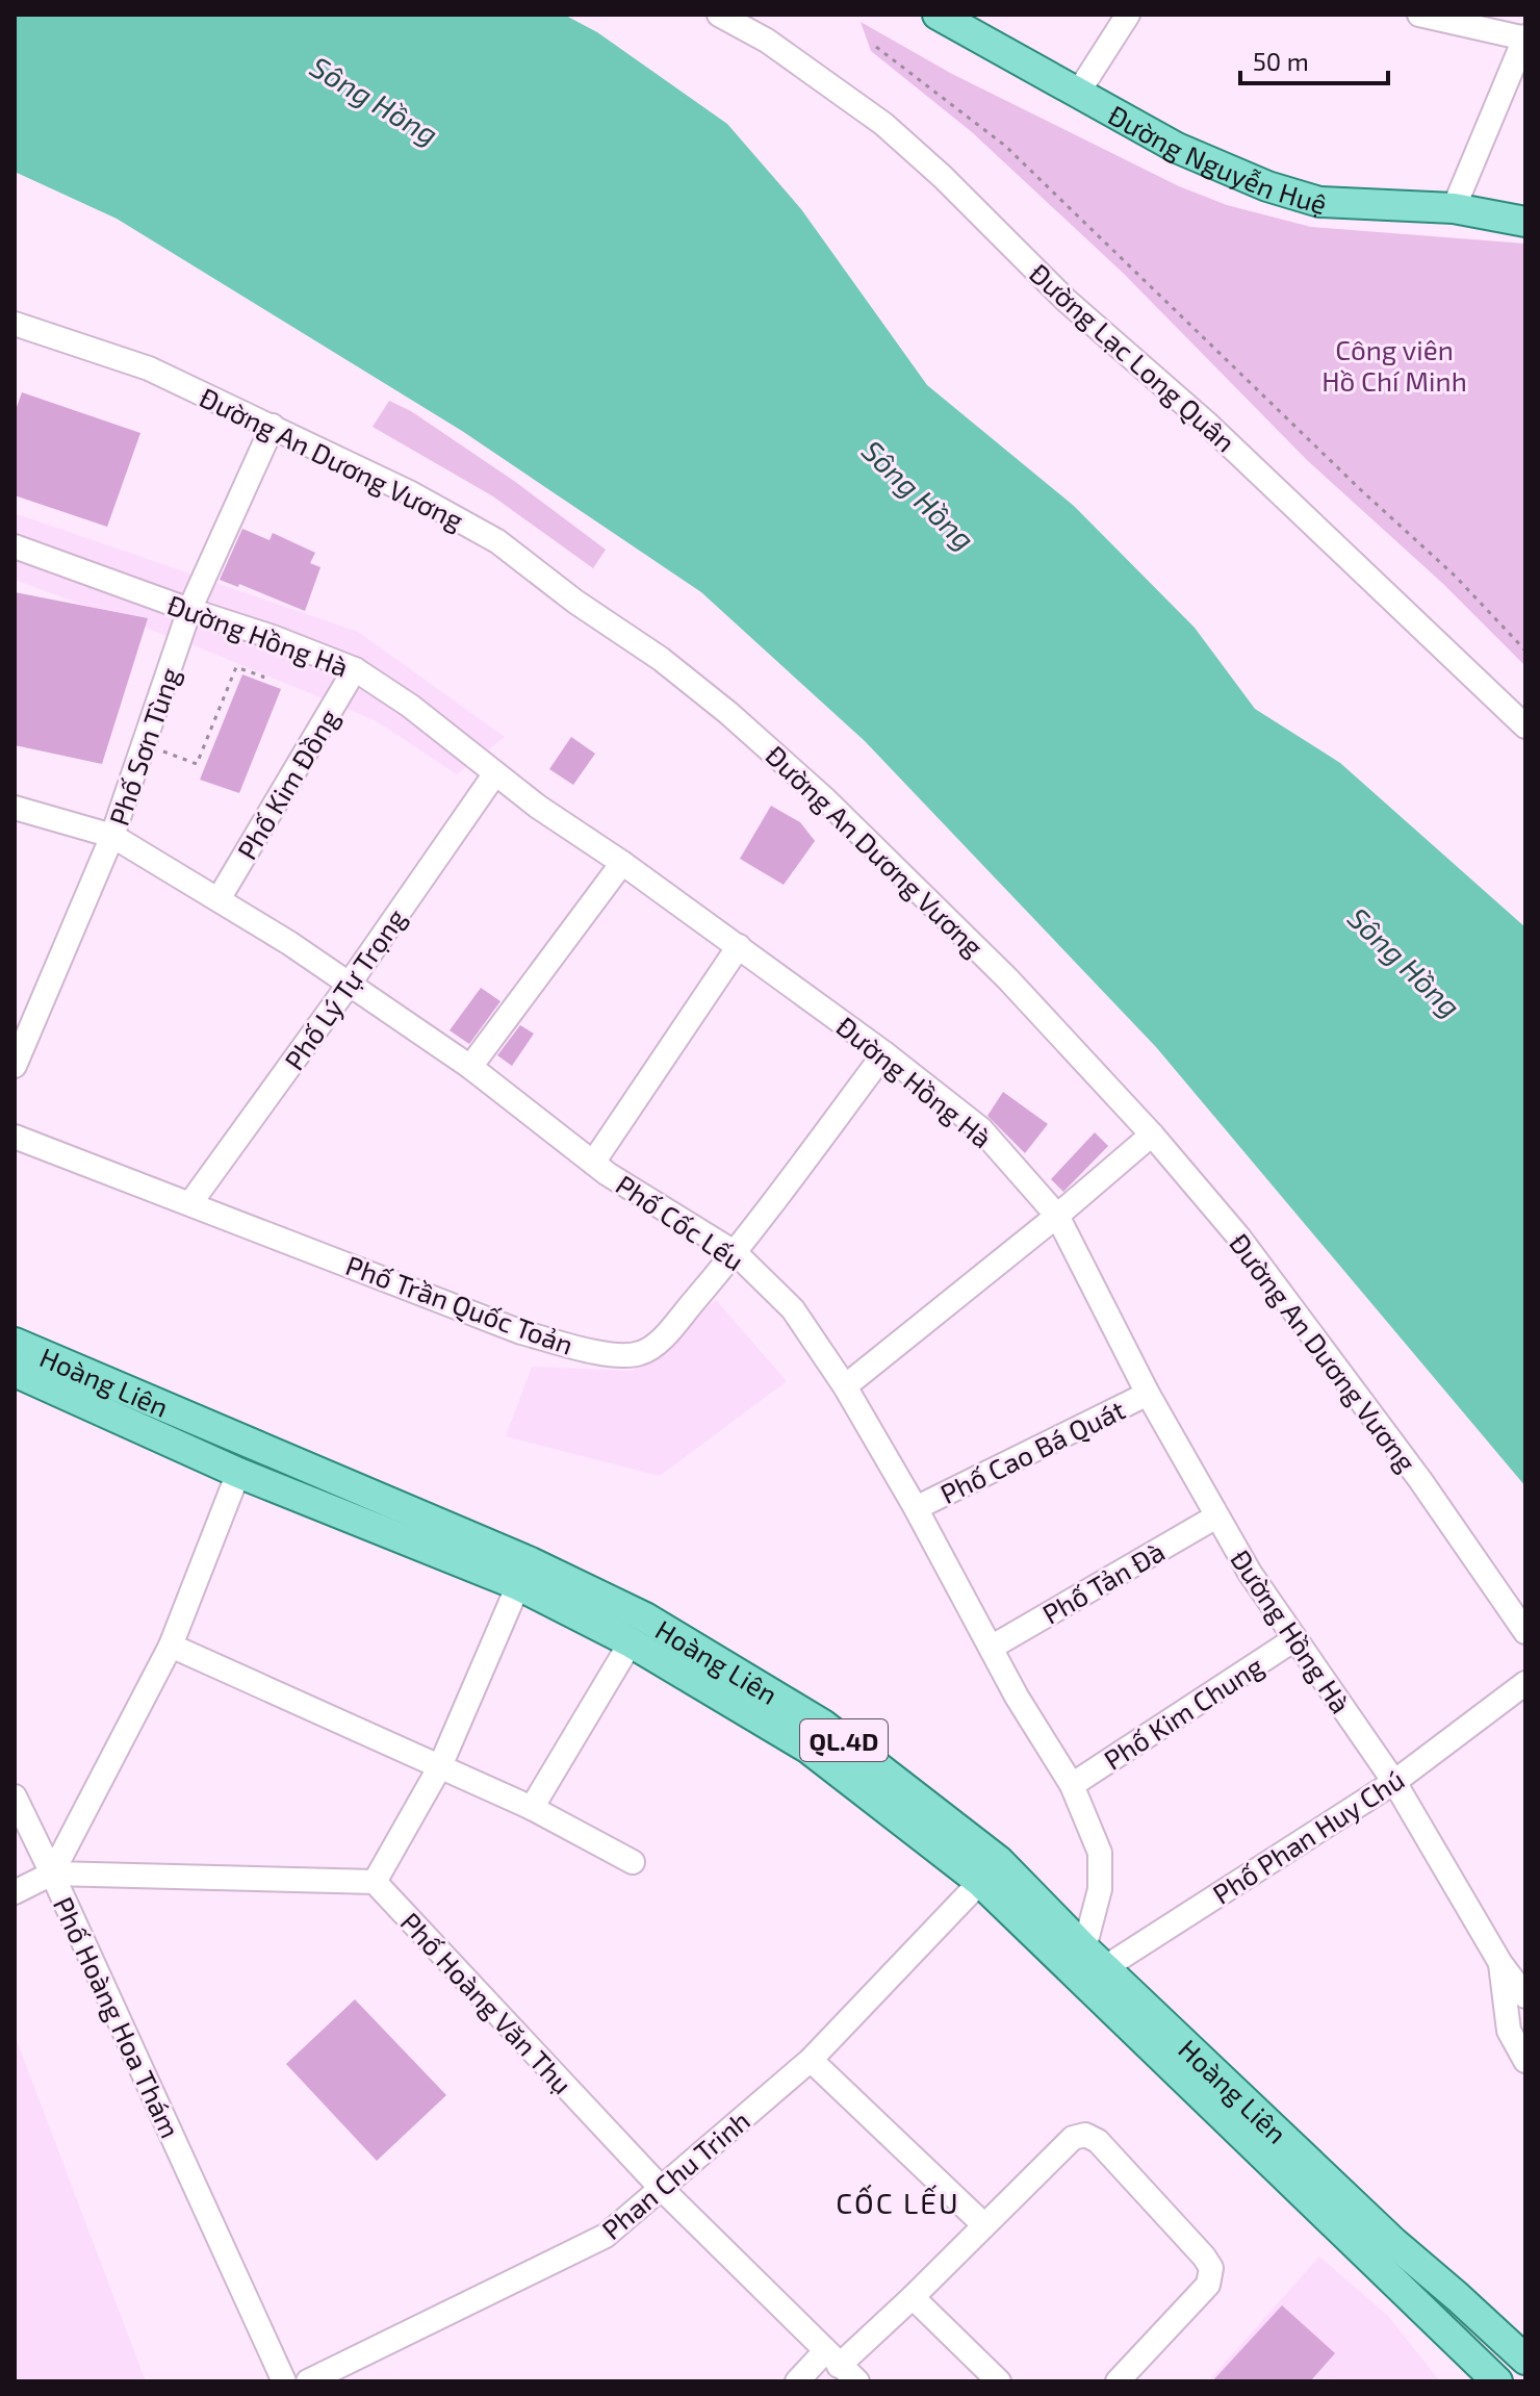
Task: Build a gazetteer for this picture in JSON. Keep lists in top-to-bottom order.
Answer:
{
  "streets": {
    "main road": ["Đường Nguyễn Huệ", "Hoàng Liên", "QL.4D"],
    "street": [
      "Đường Lạc Long Quân",
      "Đường An Dương Vương",
      "Đường Hồng Hà",
      "Phố Sơn Tùng",
      "Phố Kim Đồng",
      "Phố Lý Tự Trọng",
      "Phố Cốc Lếu",
      "Phố Trần Quốc Toản",
      "Phố Cao Bá Quát",
      "Phố Tản Đà",
      "Phố Kim Chung",
      "Phố Phan Huy Chú",
      "Phố Hoàng Văn Thụ",
      "Phố Hoàng Hoa Thám",
      "Phan Chu Trinh"
    ]
  },
  "crossings": [
    ["Đường An Dương Vương", "Phố Sơn Tùng"],
    ["Đường Hồng Hà", "Phố Sơn Tùng"],
    ["Đường Hồng Hà", "Phố Kim Đồng"],
    ["Đường Hồng Hà", "Phố Lý Tự Trọng"],
    ["Đường Hồng Hà", "Phố Trần Quốc Toản"],
    ["Đường Hồng Hà", "Phố Cao Bá Quát"],
    ["Đường Hồng Hà", "Phố Tản Đà"],
    ["Đường Hồng Hà", "Phố Kim Chung"],
    ["Đường Hồng Hà", "Phố Phan Huy Chú"],
    ["Phố Sơn Tùng", "Phố Cốc Lếu"],
    ["Phố Kim Đồng", "Phố Cốc Lếu"],
    ["Phố Lý Tự Trọng", "Phố Cốc Lếu"],
    ["Phố Lý Tự Trọng", "Phố Trần Quốc Toản"],
    ["Phố Cốc Lếu", "Phố Trần Quốc Toản"],
    ["Phố Cốc Lếu", "Hoàng Liên"],
    ["Phố Cốc Lếu", "Phố Cao Bá Quát"],
    ["Phố Cốc Lếu", "Phố Tản Đà"],
    ["Phố Cốc Lếu", "Phố Kim Chung"],
    ["Phố Cốc Lếu", "Phố Phan Huy Chú"],
    ["Hoàng Liên", "Phố Phan Huy Chú"],
    ["Hoàng Liên", "Phố Hoàng Hoa Thám"],
    ["Hoàng Liên", "Phan Chu Trinh"],
    ["Phố Hoàng Văn Thụ", "Phan Chu Trinh"]
  ],
  "districts": ["CỐC LẾU"],
  "water": ["Sông Hồng"],
  "parks": ["Công viên Hồ Chí Minh"],
  "scale_bar": "50 m"
}
